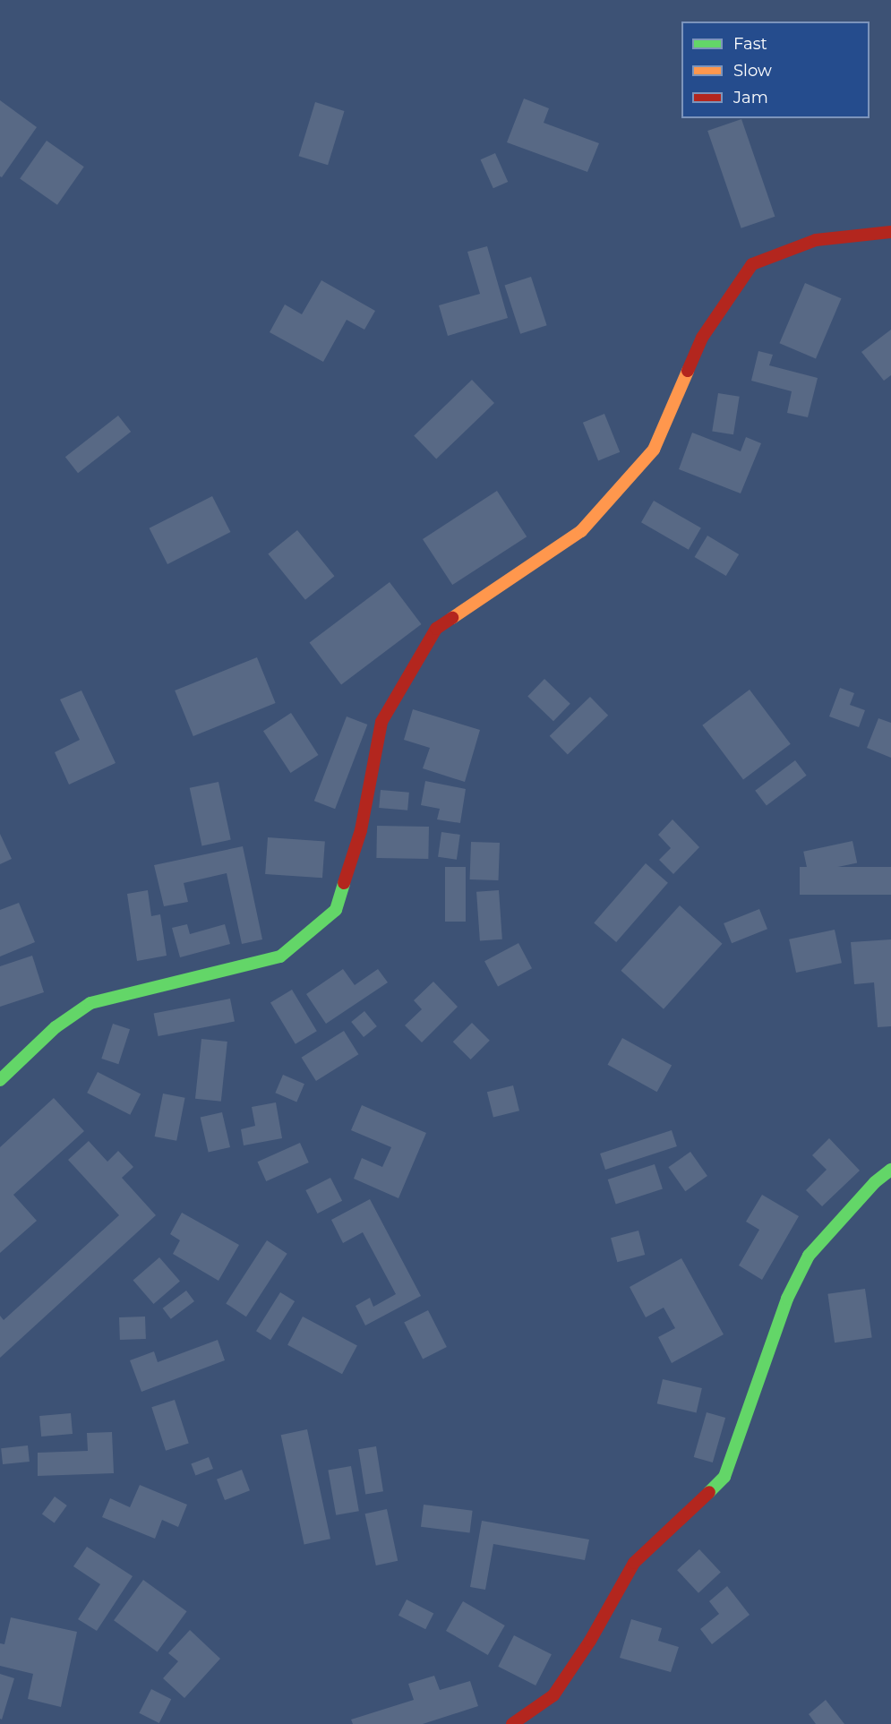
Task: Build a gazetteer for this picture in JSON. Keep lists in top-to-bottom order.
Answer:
{
  "legend": ["Fast", "Slow", "Jam"]
}
